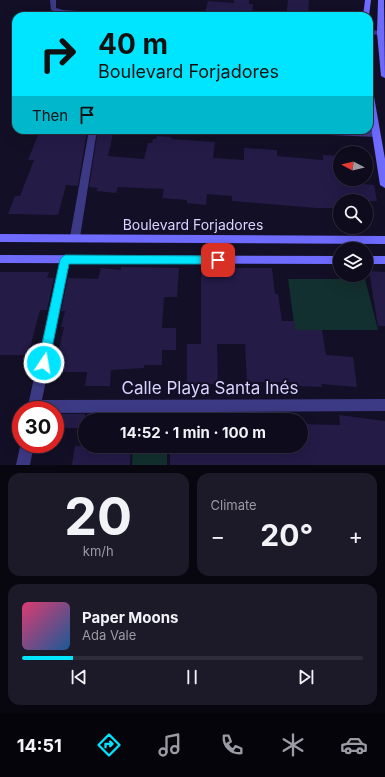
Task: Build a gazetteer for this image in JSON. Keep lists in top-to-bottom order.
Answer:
{
  "streets": {
    "street": ["Boulevard Forjadores", "Calle Playa Santa Inés"]
  },
  "north": "left",
  "page": {
    "turn": ["40 m", "Boulevard Forjadores"],
    "then": "Then",
    "limit": "30",
    "trip": "14:52 · 1 min · 100 m",
    "tile": [
      ["20", "km/h"],
      "Climate"
    ],
    "heat": ["−", "20°", "+"],
    "song": ["Paper Moons", "Ada Vale"],
    "tabs": "14:51"
  }
}
